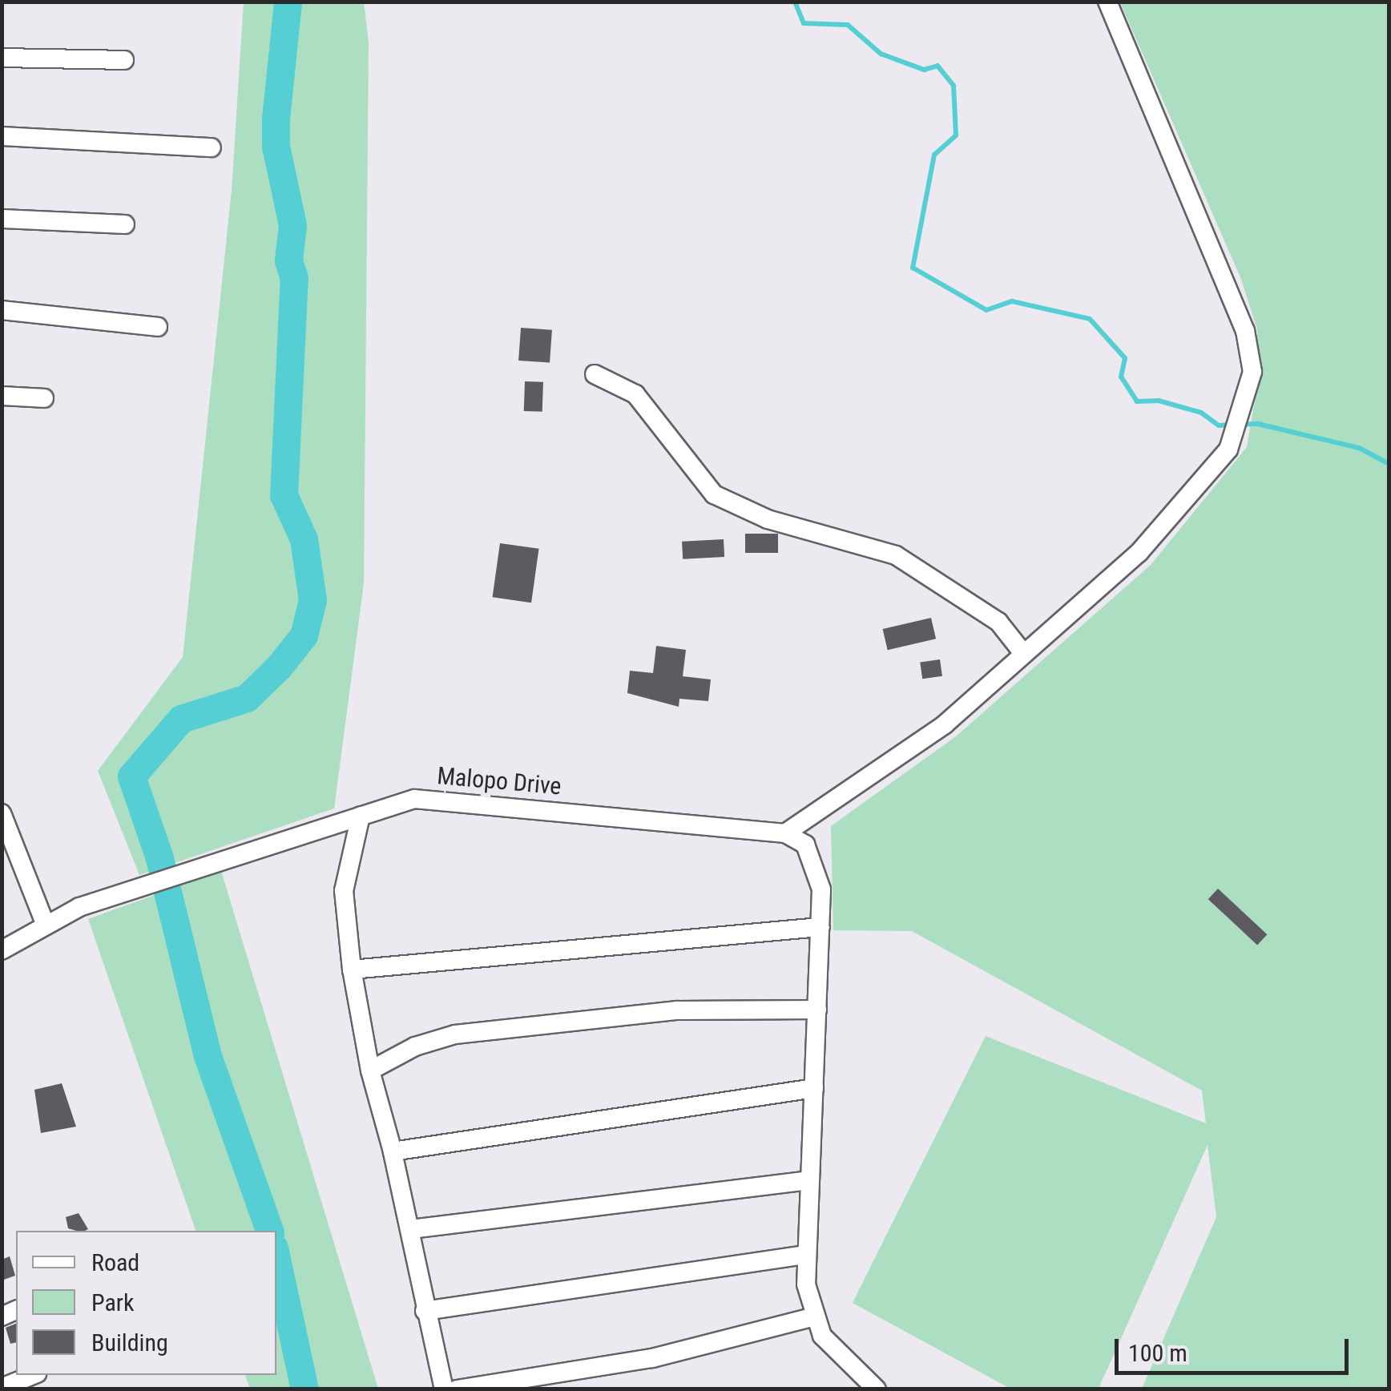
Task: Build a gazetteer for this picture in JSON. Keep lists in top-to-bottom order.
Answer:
{
  "streets": {
    "street": ["Malopo Drive"]
  },
  "legend": ["Road", "Park", "Building"],
  "scale_bar": "100 m"
}
